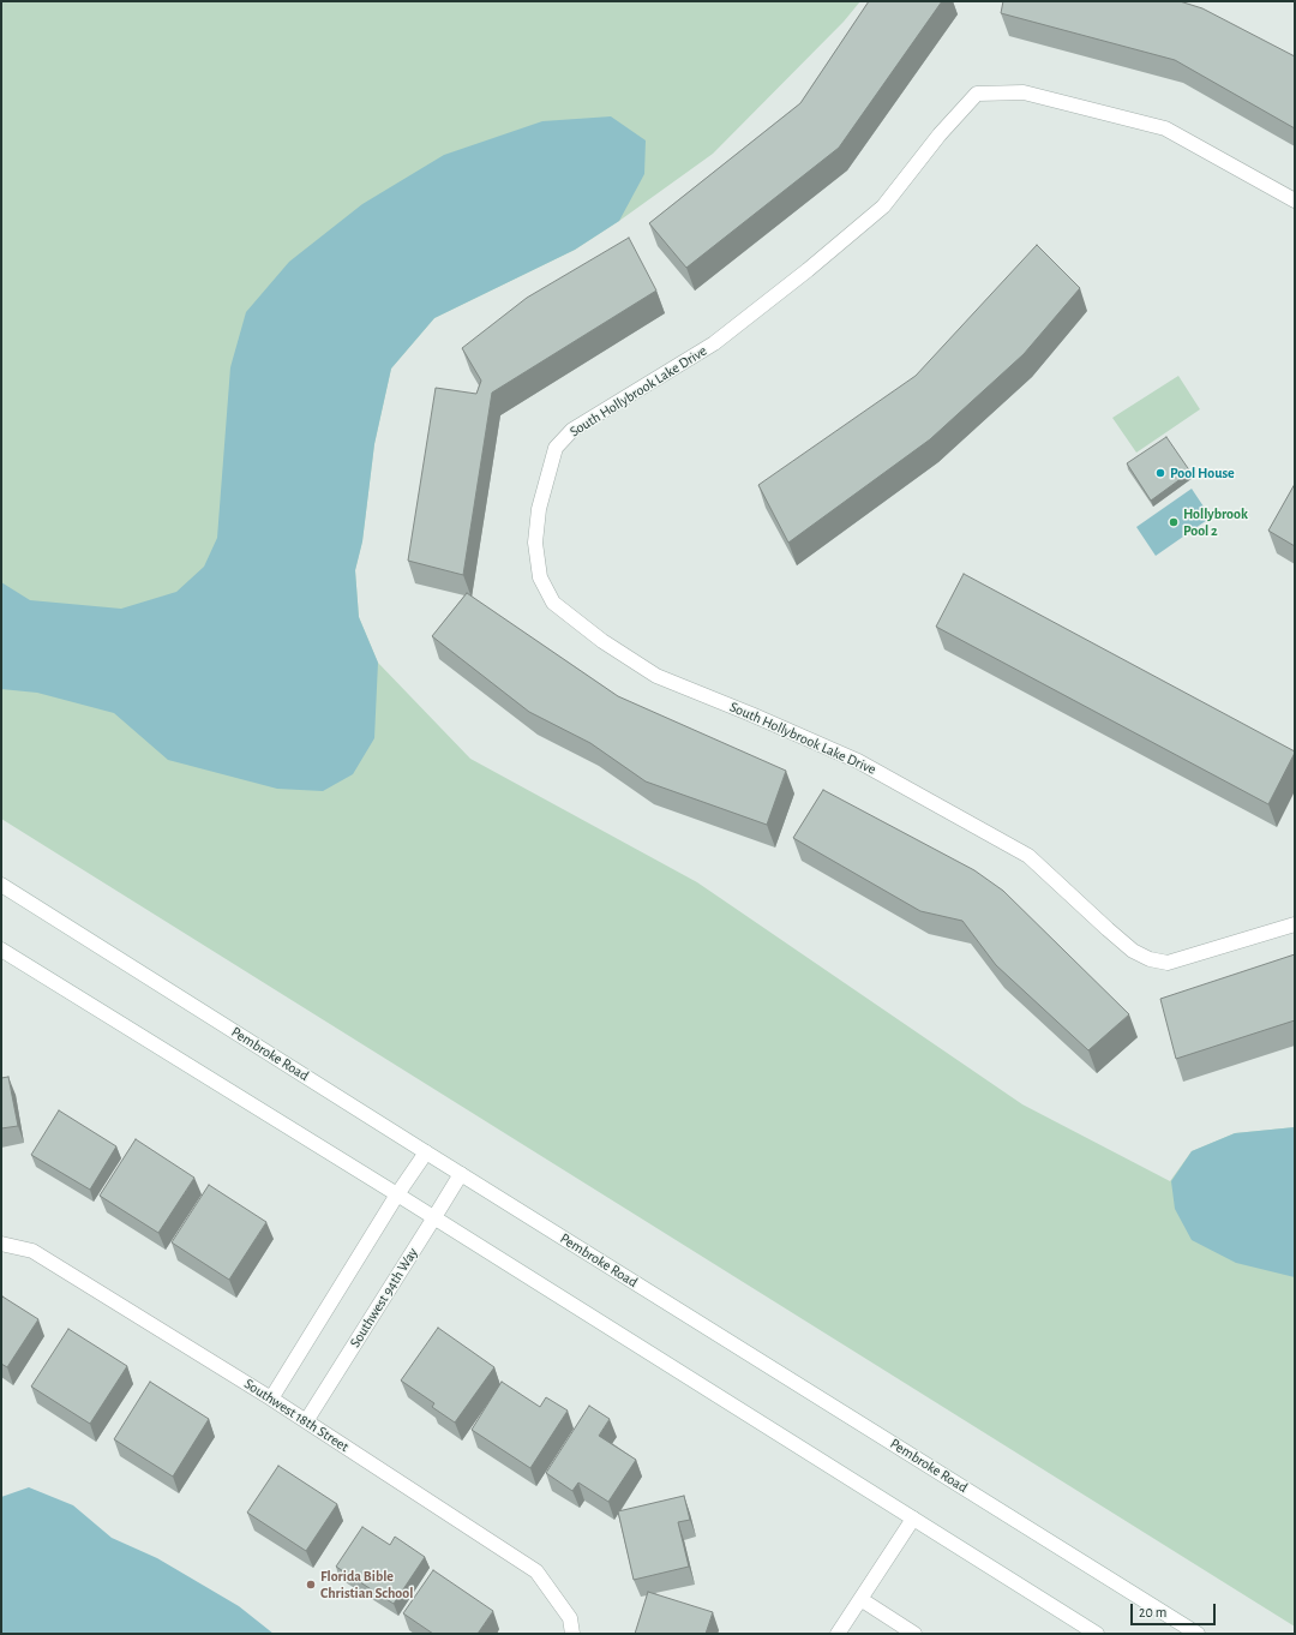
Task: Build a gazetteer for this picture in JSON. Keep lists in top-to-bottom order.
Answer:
{
  "streets": {
    "street": [
      "South Hollybrook Lake Drive",
      "Pembroke Road",
      "Southwest 94th Way",
      "Southwest 18th Street"
    ]
  },
  "crossings": [
    ["Pembroke Road", "Southwest 94th Way"],
    ["Southwest 94th Way", "Southwest 18th Street"]
  ],
  "places": ["Pool House", "Hollybrook Pool 2", "Florida Bible Christian School"],
  "scale_bar": "20 m"
}
